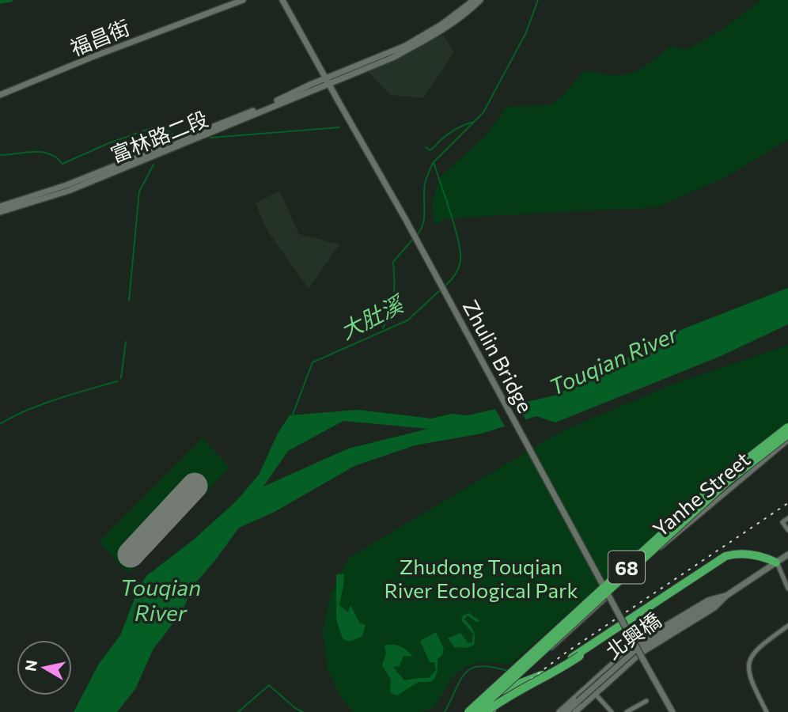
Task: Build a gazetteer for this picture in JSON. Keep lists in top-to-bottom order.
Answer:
{
  "streets": {
    "highway": ["68"],
    "main road": [
      "福昌街",
      "富林路二段",
      "Zhulin Bridge",
      "北興橋"
    ],
    "street": ["Yanhe Street"]
  },
  "crossings": [
    ["富林路二段", "Zhulin Bridge"],
    ["Zhulin Bridge", "北興橋"]
  ],
  "water": ["大肚溪", "Touqian River"],
  "parks": ["Zhudong Touqian River Ecological Park"],
  "north": "left"
}
